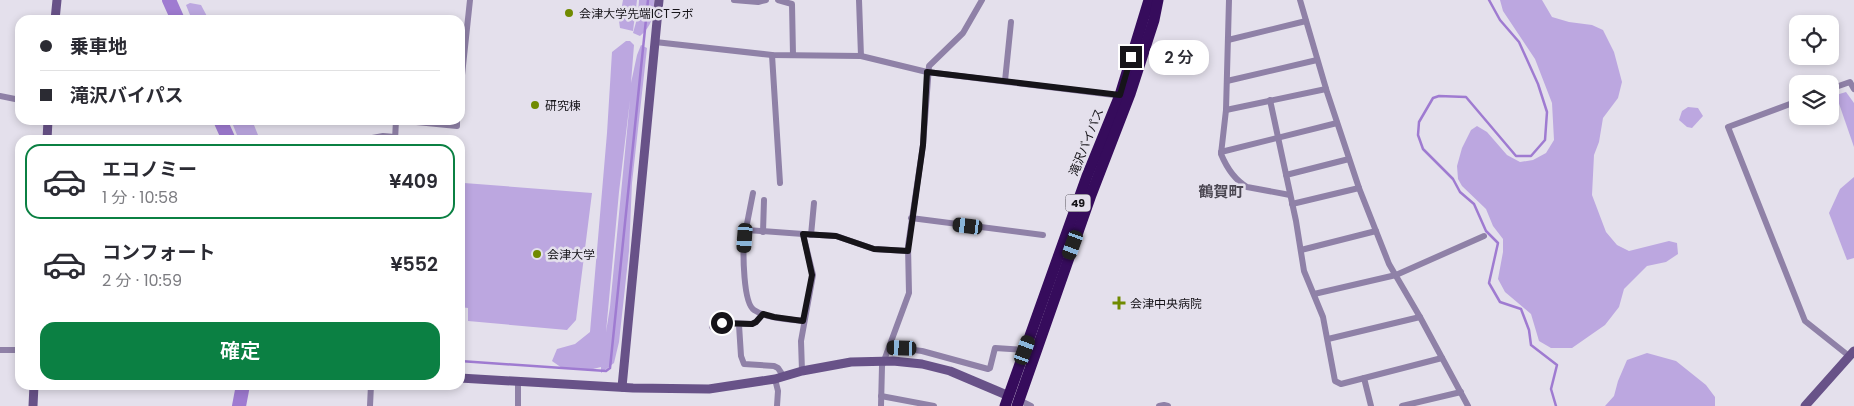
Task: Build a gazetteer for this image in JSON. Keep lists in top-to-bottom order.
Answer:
{
  "streets": {
    "highway": ["滝沢バイパス", "49"]
  },
  "districts": ["鶴賀町"],
  "places": {
    "other": ["会津大学先端ICTラボ", "研究棟", "会津大学"],
    "health": ["会津中央病院"]
  },
  "page": {
    "banner": ["乗車地", "滝沢バイパス"],
    "bubble": "2 分",
    "list": [
      {
        "name": "エコノミー",
        "note": "1 分 · 10:58",
        "value": "¥409"
      },
      {
        "name": "コンフォート",
        "note": "2 分 · 10:59",
        "value": "¥552"
      }
    ],
    "buttons": "確定"
  }
}
